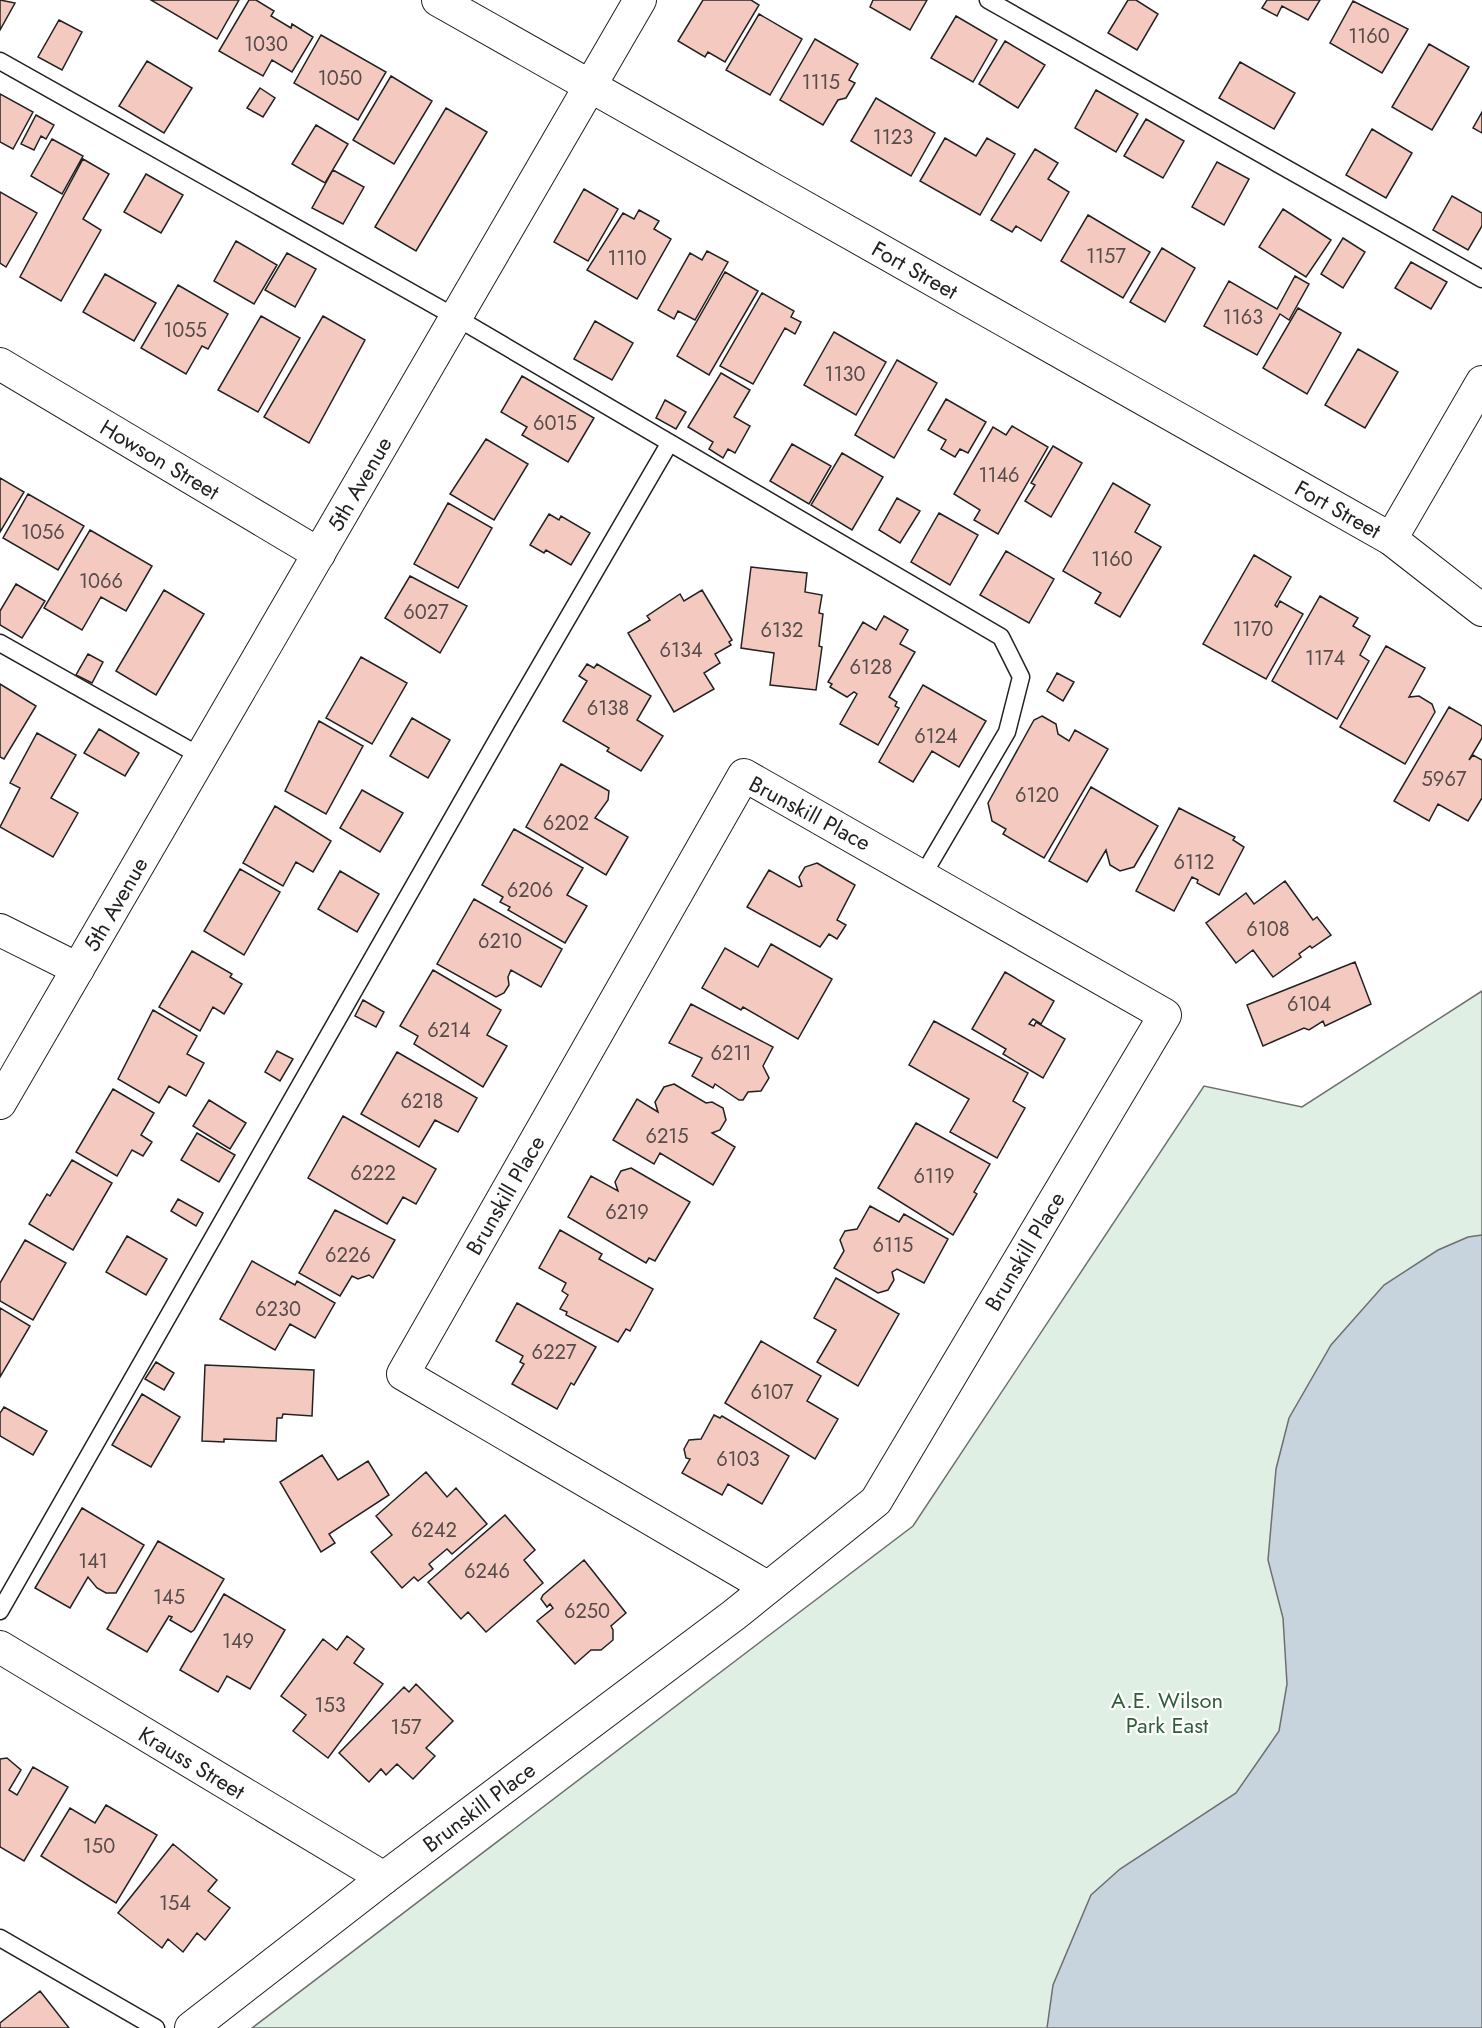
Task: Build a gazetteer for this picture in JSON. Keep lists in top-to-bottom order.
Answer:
{
  "streets": {
    "street": [
      "Fort Street",
      "Howson Street",
      "5th Avenue",
      "Brunskill Place",
      "Krauss Street"
    ]
  },
  "crossings": [
    ["Fort Street", "5th Avenue"],
    ["Howson Street", "5th Avenue"],
    ["Brunskill Place", "Krauss Street"]
  ],
  "parks": ["A.E. Wilson Park East"],
  "house_numbers": [
    "1160",
    "1030",
    "1050",
    "1115",
    "1123",
    "1157",
    "1110",
    "1163",
    "1055",
    "1130",
    "6015",
    "1146",
    "1056",
    "1160",
    "1066",
    "6027",
    "1170",
    "6132",
    "6134",
    "1174",
    "6128",
    "6138",
    "6124",
    "5967",
    "6120",
    "6202",
    "6112",
    "6206",
    "6108",
    "6210",
    "6104",
    "6214",
    "6211",
    "6218",
    "6215",
    "6222",
    "6119",
    "6219",
    "6115",
    "6226",
    "6230",
    "6227",
    "6107",
    "6103",
    "6242",
    "141",
    "6246",
    "145",
    "6250",
    "149",
    "153",
    "157",
    "150",
    "154"
  ]
}
